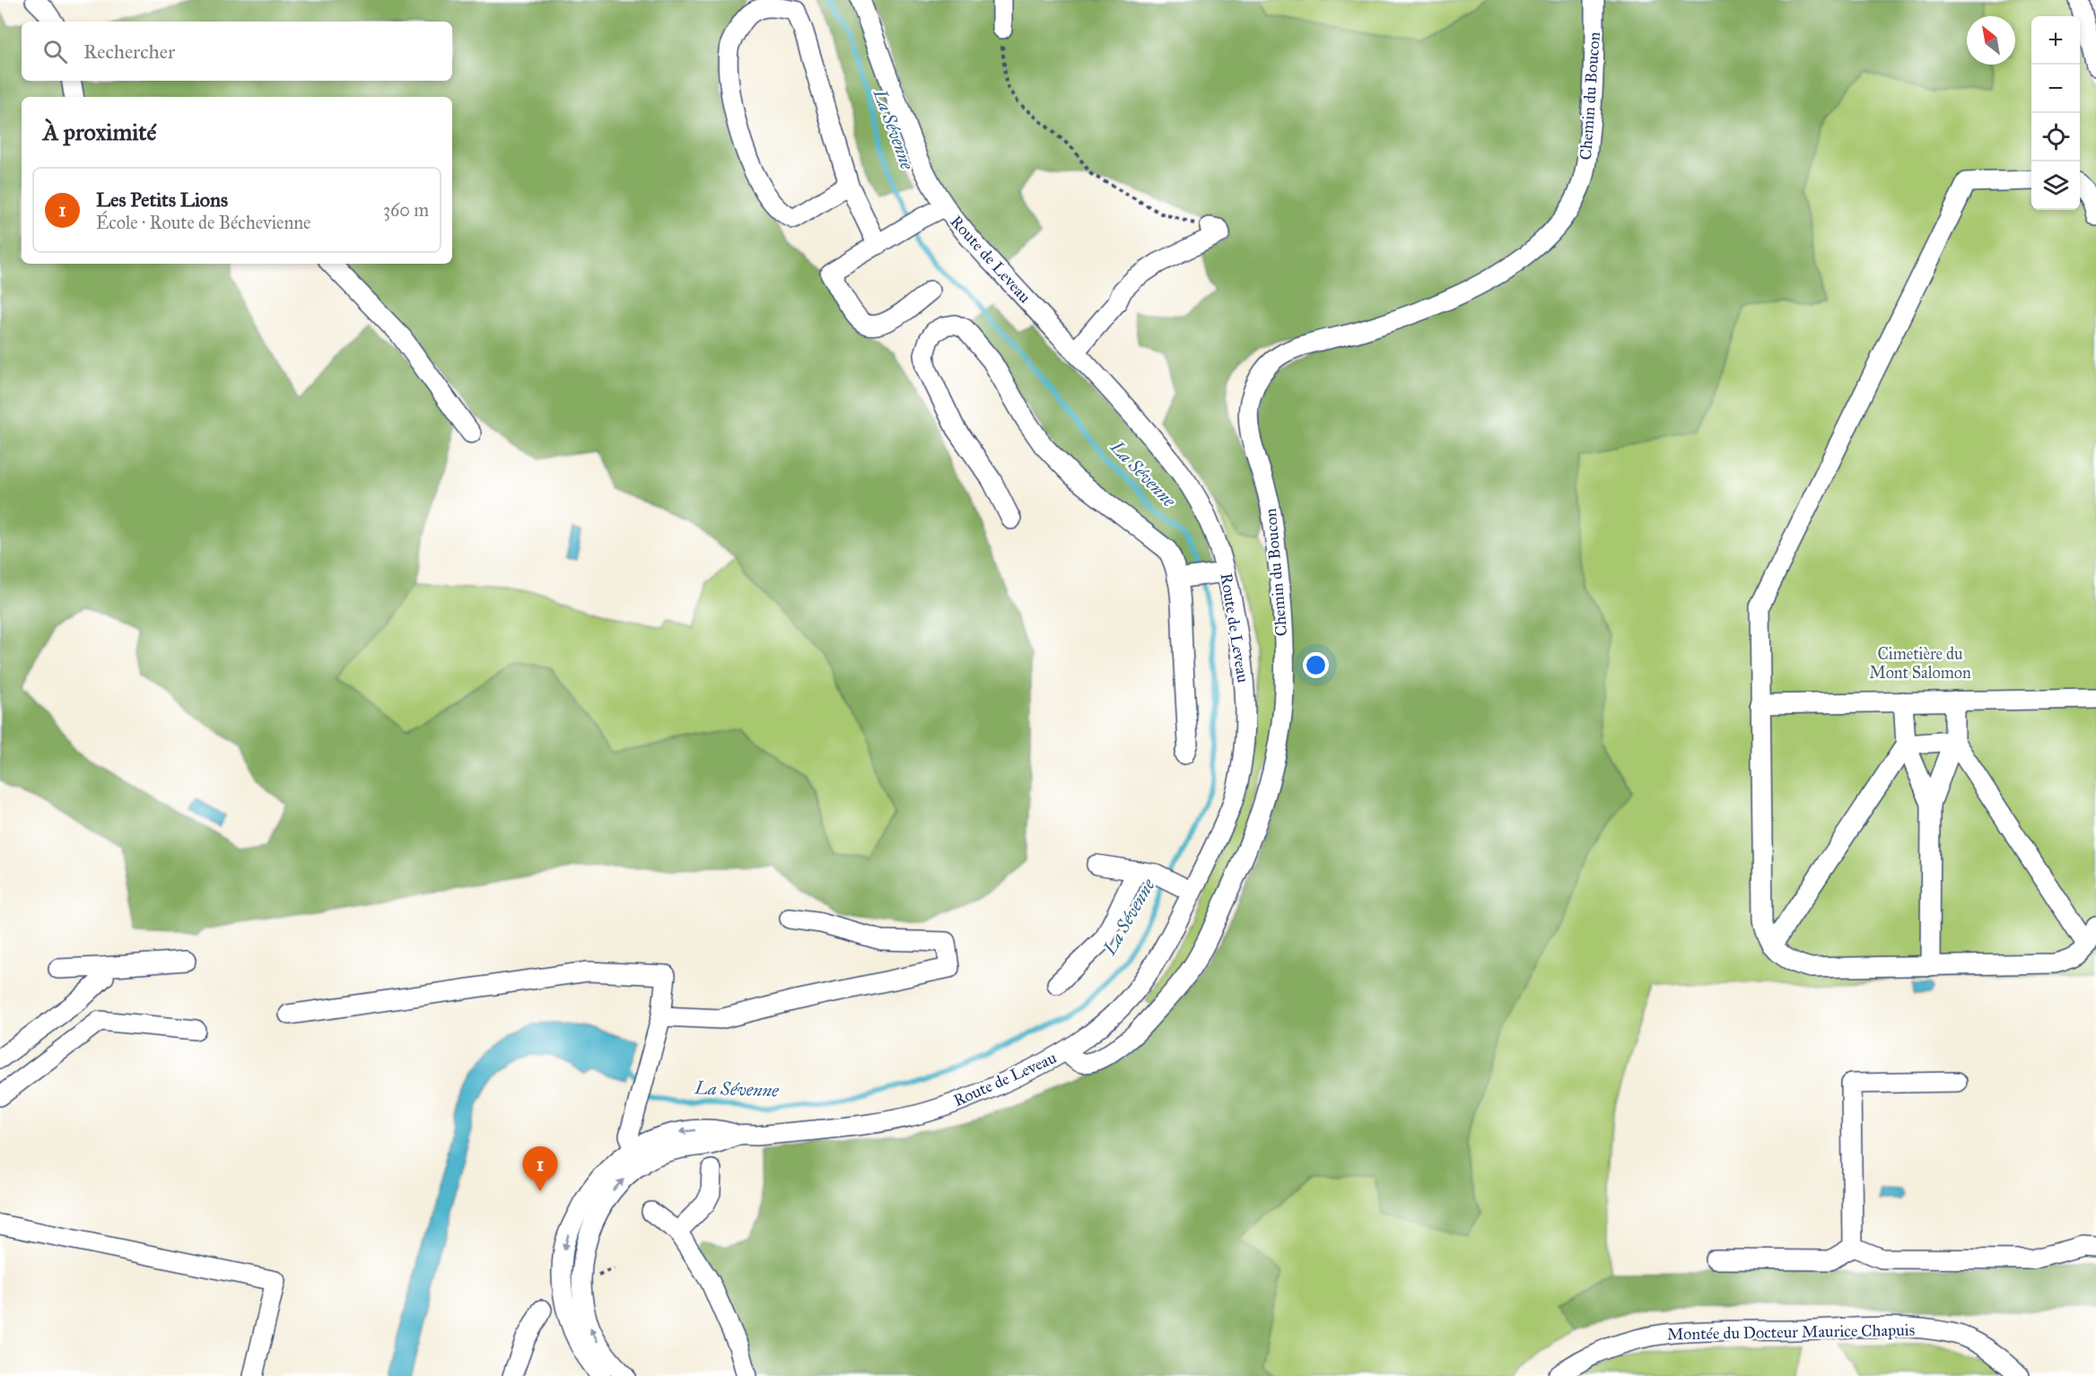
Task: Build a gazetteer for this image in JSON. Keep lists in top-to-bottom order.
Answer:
{
  "streets": {
    "street": ["Chemin du Boucon", "Route de Leveau", "Montée du Docteur Maurice Chapuis"]
  },
  "crossings": [
    ["Chemin du Boucon", "Route de Leveau"]
  ],
  "water": ["La Sévenne"],
  "parks": ["Cimetière du Mont Salomon"],
  "north": "top left",
  "page": {
    "map_buttons": ["+", "−"],
    "search": "Rechercher",
    "heading": "À proximité",
    "list": [
      {
        "mark": "1",
        "name": "Les Petits Lions",
        "note": "École · Route de Béchevienne",
        "value": "360 m"
      }
    ],
    "pins": "1"
  }
}
